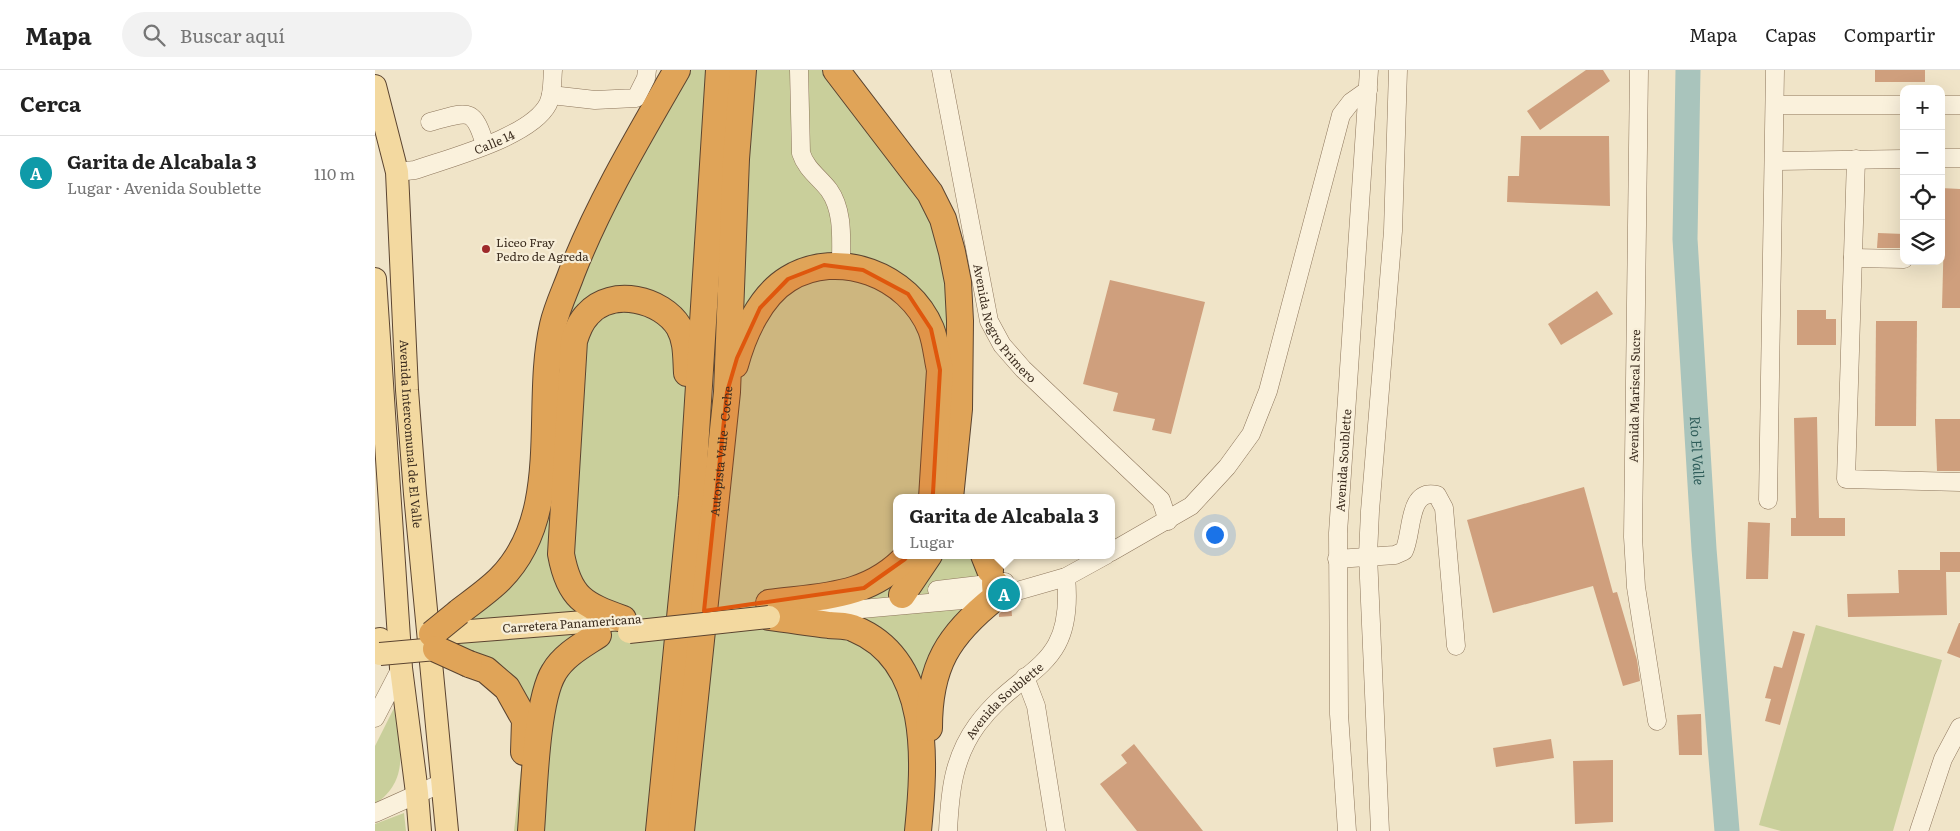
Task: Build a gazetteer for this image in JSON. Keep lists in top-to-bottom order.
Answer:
{
  "streets": {
    "highway": ["Autopista Valle - Coche"],
    "main road": ["Avenida Intercomunal de El Valle", "Carretera Panamericana"],
    "street": [
      "Calle 14",
      "Avenida Negro Primero",
      "Avenida Mariscal Sucre",
      "Avenida Soublette"
    ]
  },
  "crossings": [
    ["Calle 14", "Avenida Intercomunal de El Valle"]
  ],
  "water": ["Río El Valle"],
  "places": ["Liceo Fray Pedro de Agreda"],
  "page": {
    "header": "Mapa",
    "search": "Buscar aquí",
    "nav": ["Mapa", "Capas", "Compartir"],
    "heading": "Cerca",
    "map_buttons": ["+", "−"],
    "list": [
      {
        "mark": "A",
        "name": "Garita de Alcabala 3",
        "note": "Lugar · Avenida Soublette",
        "value": "110 m"
      }
    ],
    "popup": ["Garita de Alcabala 3", "Lugar"],
    "pins": "A"
  }
}
